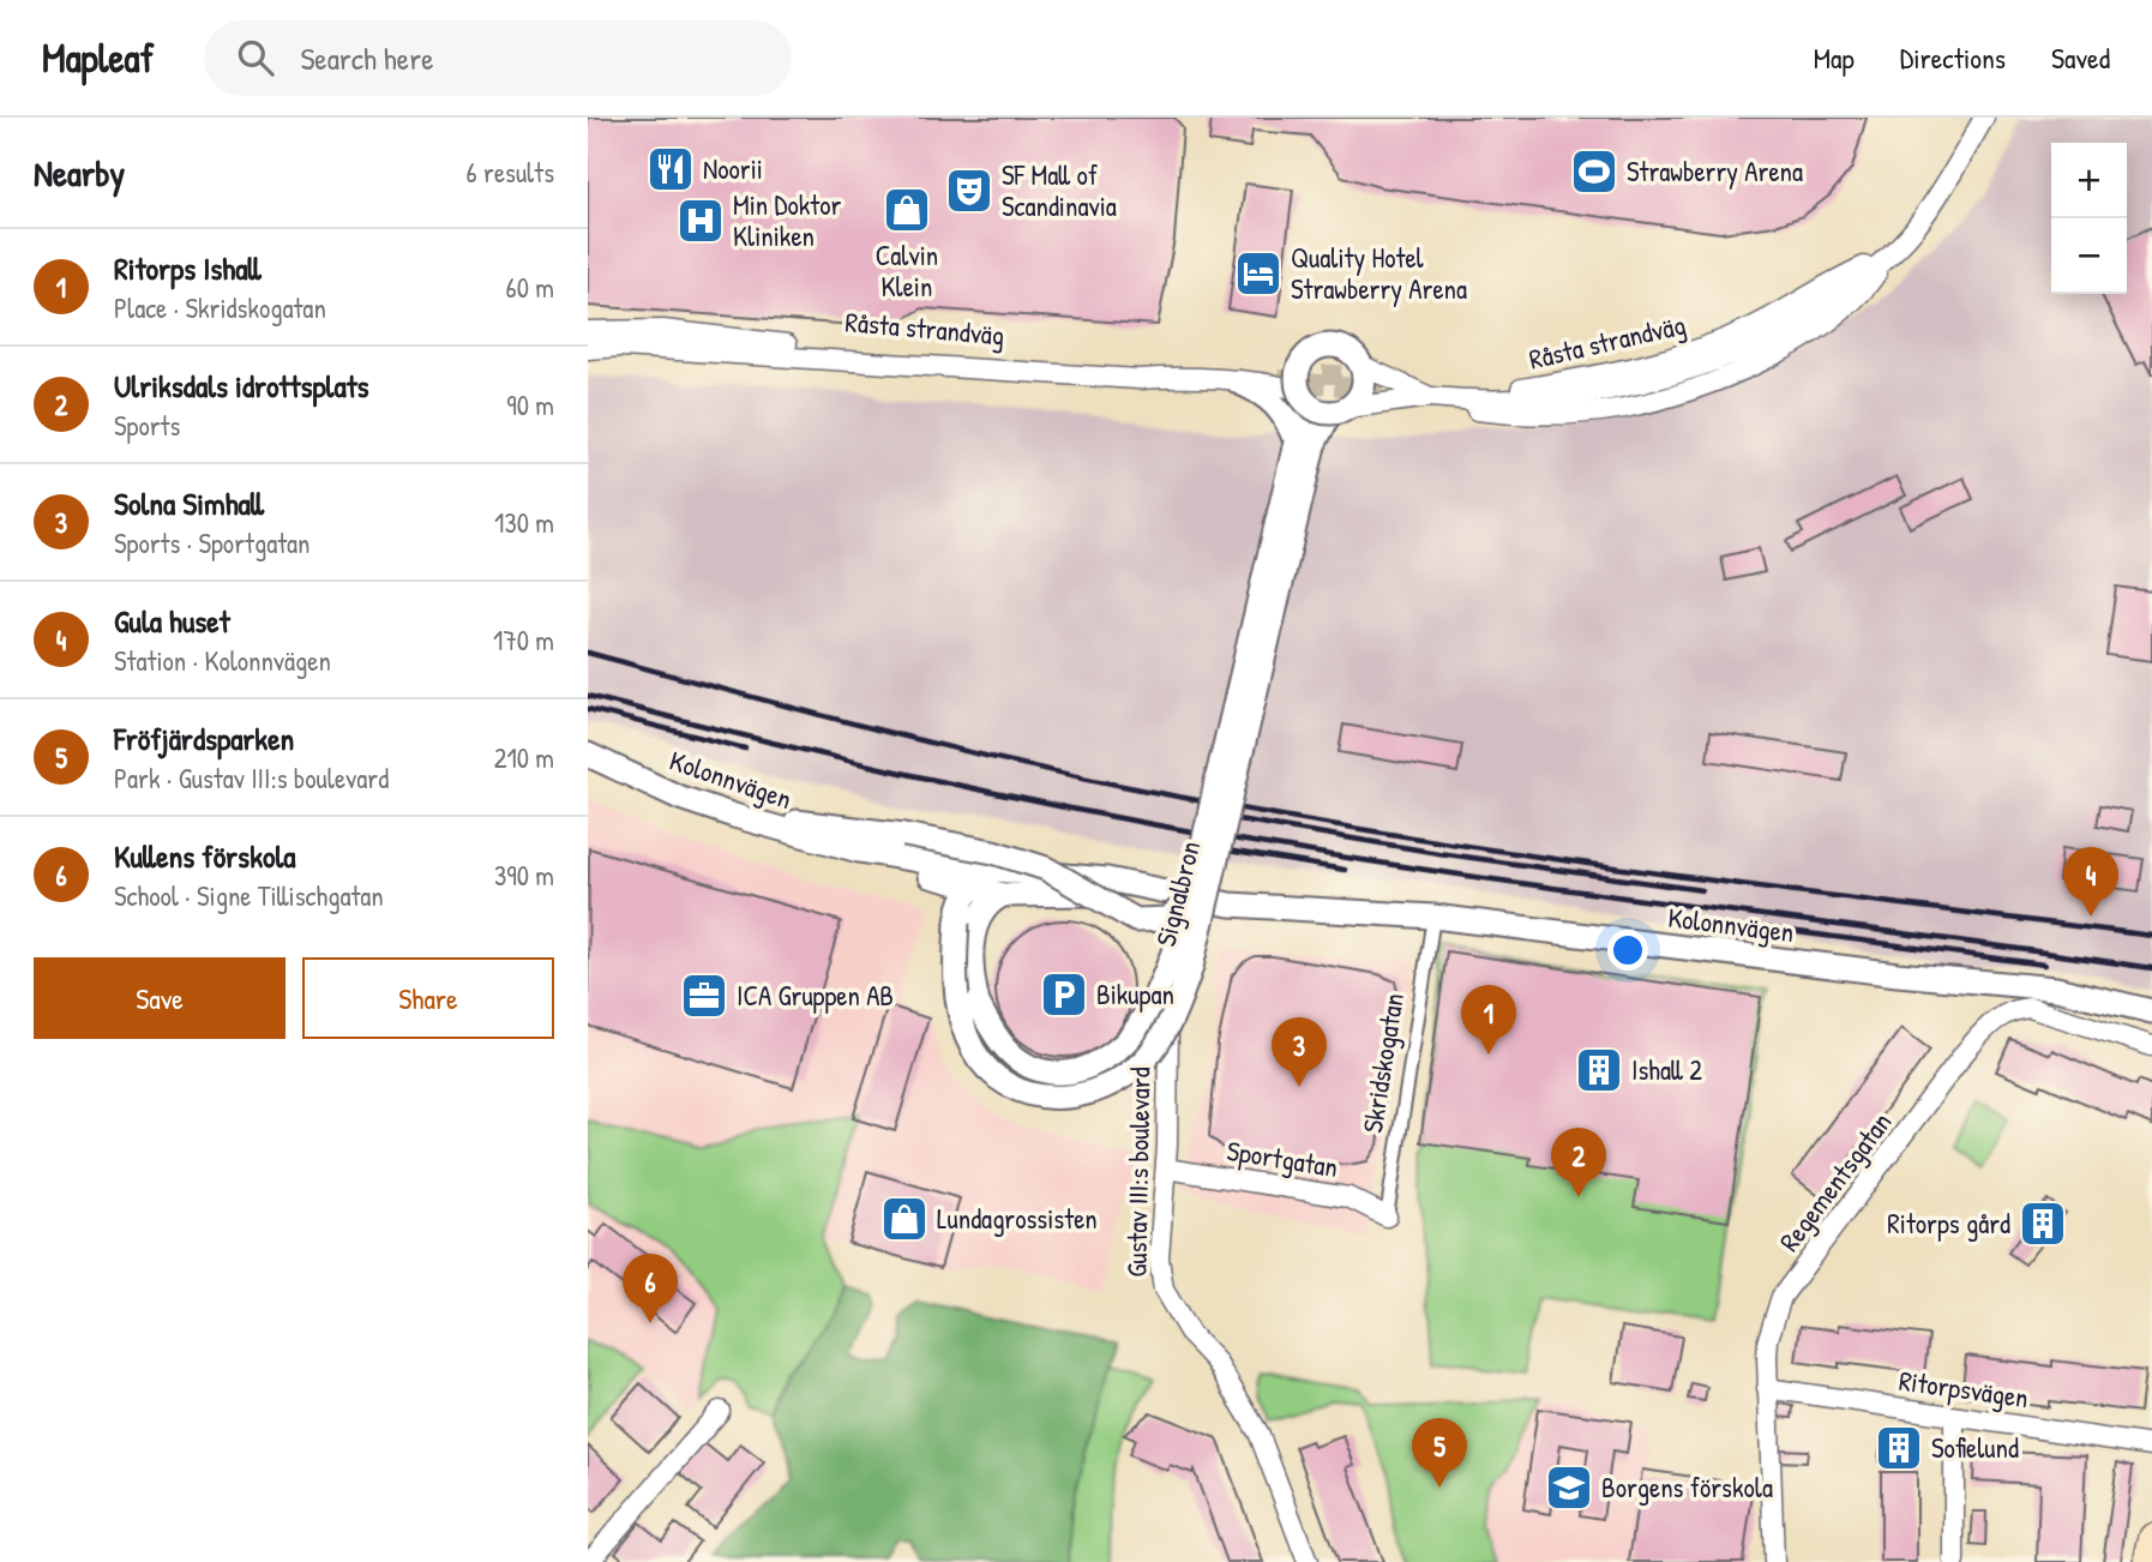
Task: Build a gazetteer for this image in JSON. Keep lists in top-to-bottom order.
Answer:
{
  "streets": {
    "street": [
      "Råsta strandväg",
      "Kolonnvägen",
      "Signalbron",
      "Skridskogatan",
      "Sportgatan",
      "Gustav III:s boulevard",
      "Regementsgatan",
      "Ritorpsvägen"
    ]
  },
  "crossings": [
    ["Råsta strandväg", "Signalbron"],
    ["Kolonnvägen", "Signalbron"],
    ["Kolonnvägen", "Skridskogatan"],
    ["Kolonnvägen", "Gustav III:s boulevard"],
    ["Signalbron", "Gustav III:s boulevard"],
    ["Skridskogatan", "Sportgatan"],
    ["Sportgatan", "Gustav III:s boulevard"],
    ["Regementsgatan", "Ritorpsvägen"]
  ],
  "places": {
    "restaurant": ["Noorii"],
    "sports": ["Strawberry Arena"],
    "theatre": ["SF Mall of Scandinavia"],
    "shop": ["Calvin Klein", "Lundagrossisten"],
    "hospital": ["Min Doktor Kliniken"],
    "hotel": ["Quality Hotel Strawberry Arena"],
    "parking": ["Bikupan"],
    "office": ["ICA Gruppen AB"],
    "building": ["Ishall 2", "Ritorps gård", "Sofielund"],
    "school or university": ["Borgens förskola"]
  },
  "page": {
    "header": "Mapleaf",
    "search": "Search here",
    "nav": ["Map", "Directions", "Saved"],
    "heading": ["Nearby", "6 results"],
    "map_buttons": ["+", "−"],
    "list": [
      {
        "mark": "1",
        "name": "Ritorps Ishall",
        "note": "Place · Skridskogatan",
        "value": "60 m"
      },
      {
        "mark": "2",
        "name": "Ulriksdals idrottsplats",
        "note": "Sports",
        "value": "90 m"
      },
      {
        "mark": "3",
        "name": "Solna Simhall",
        "note": "Sports · Sportgatan",
        "value": "130 m"
      },
      {
        "mark": "4",
        "name": "Gula huset",
        "note": "Station · Kolonnvägen",
        "value": "170 m"
      },
      {
        "mark": "5",
        "name": "Fröfjärdsparken",
        "note": "Park · Gustav III:s boulevard",
        "value": "210 m"
      },
      {
        "mark": "6",
        "name": "Kullens förskola",
        "note": "School · Signe Tillischgatan",
        "value": "390 m"
      }
    ],
    "pins": [
      "4",
      "1",
      "3",
      "2",
      "6",
      "5"
    ],
    "buttons": ["Save", "Share"]
  }
}
